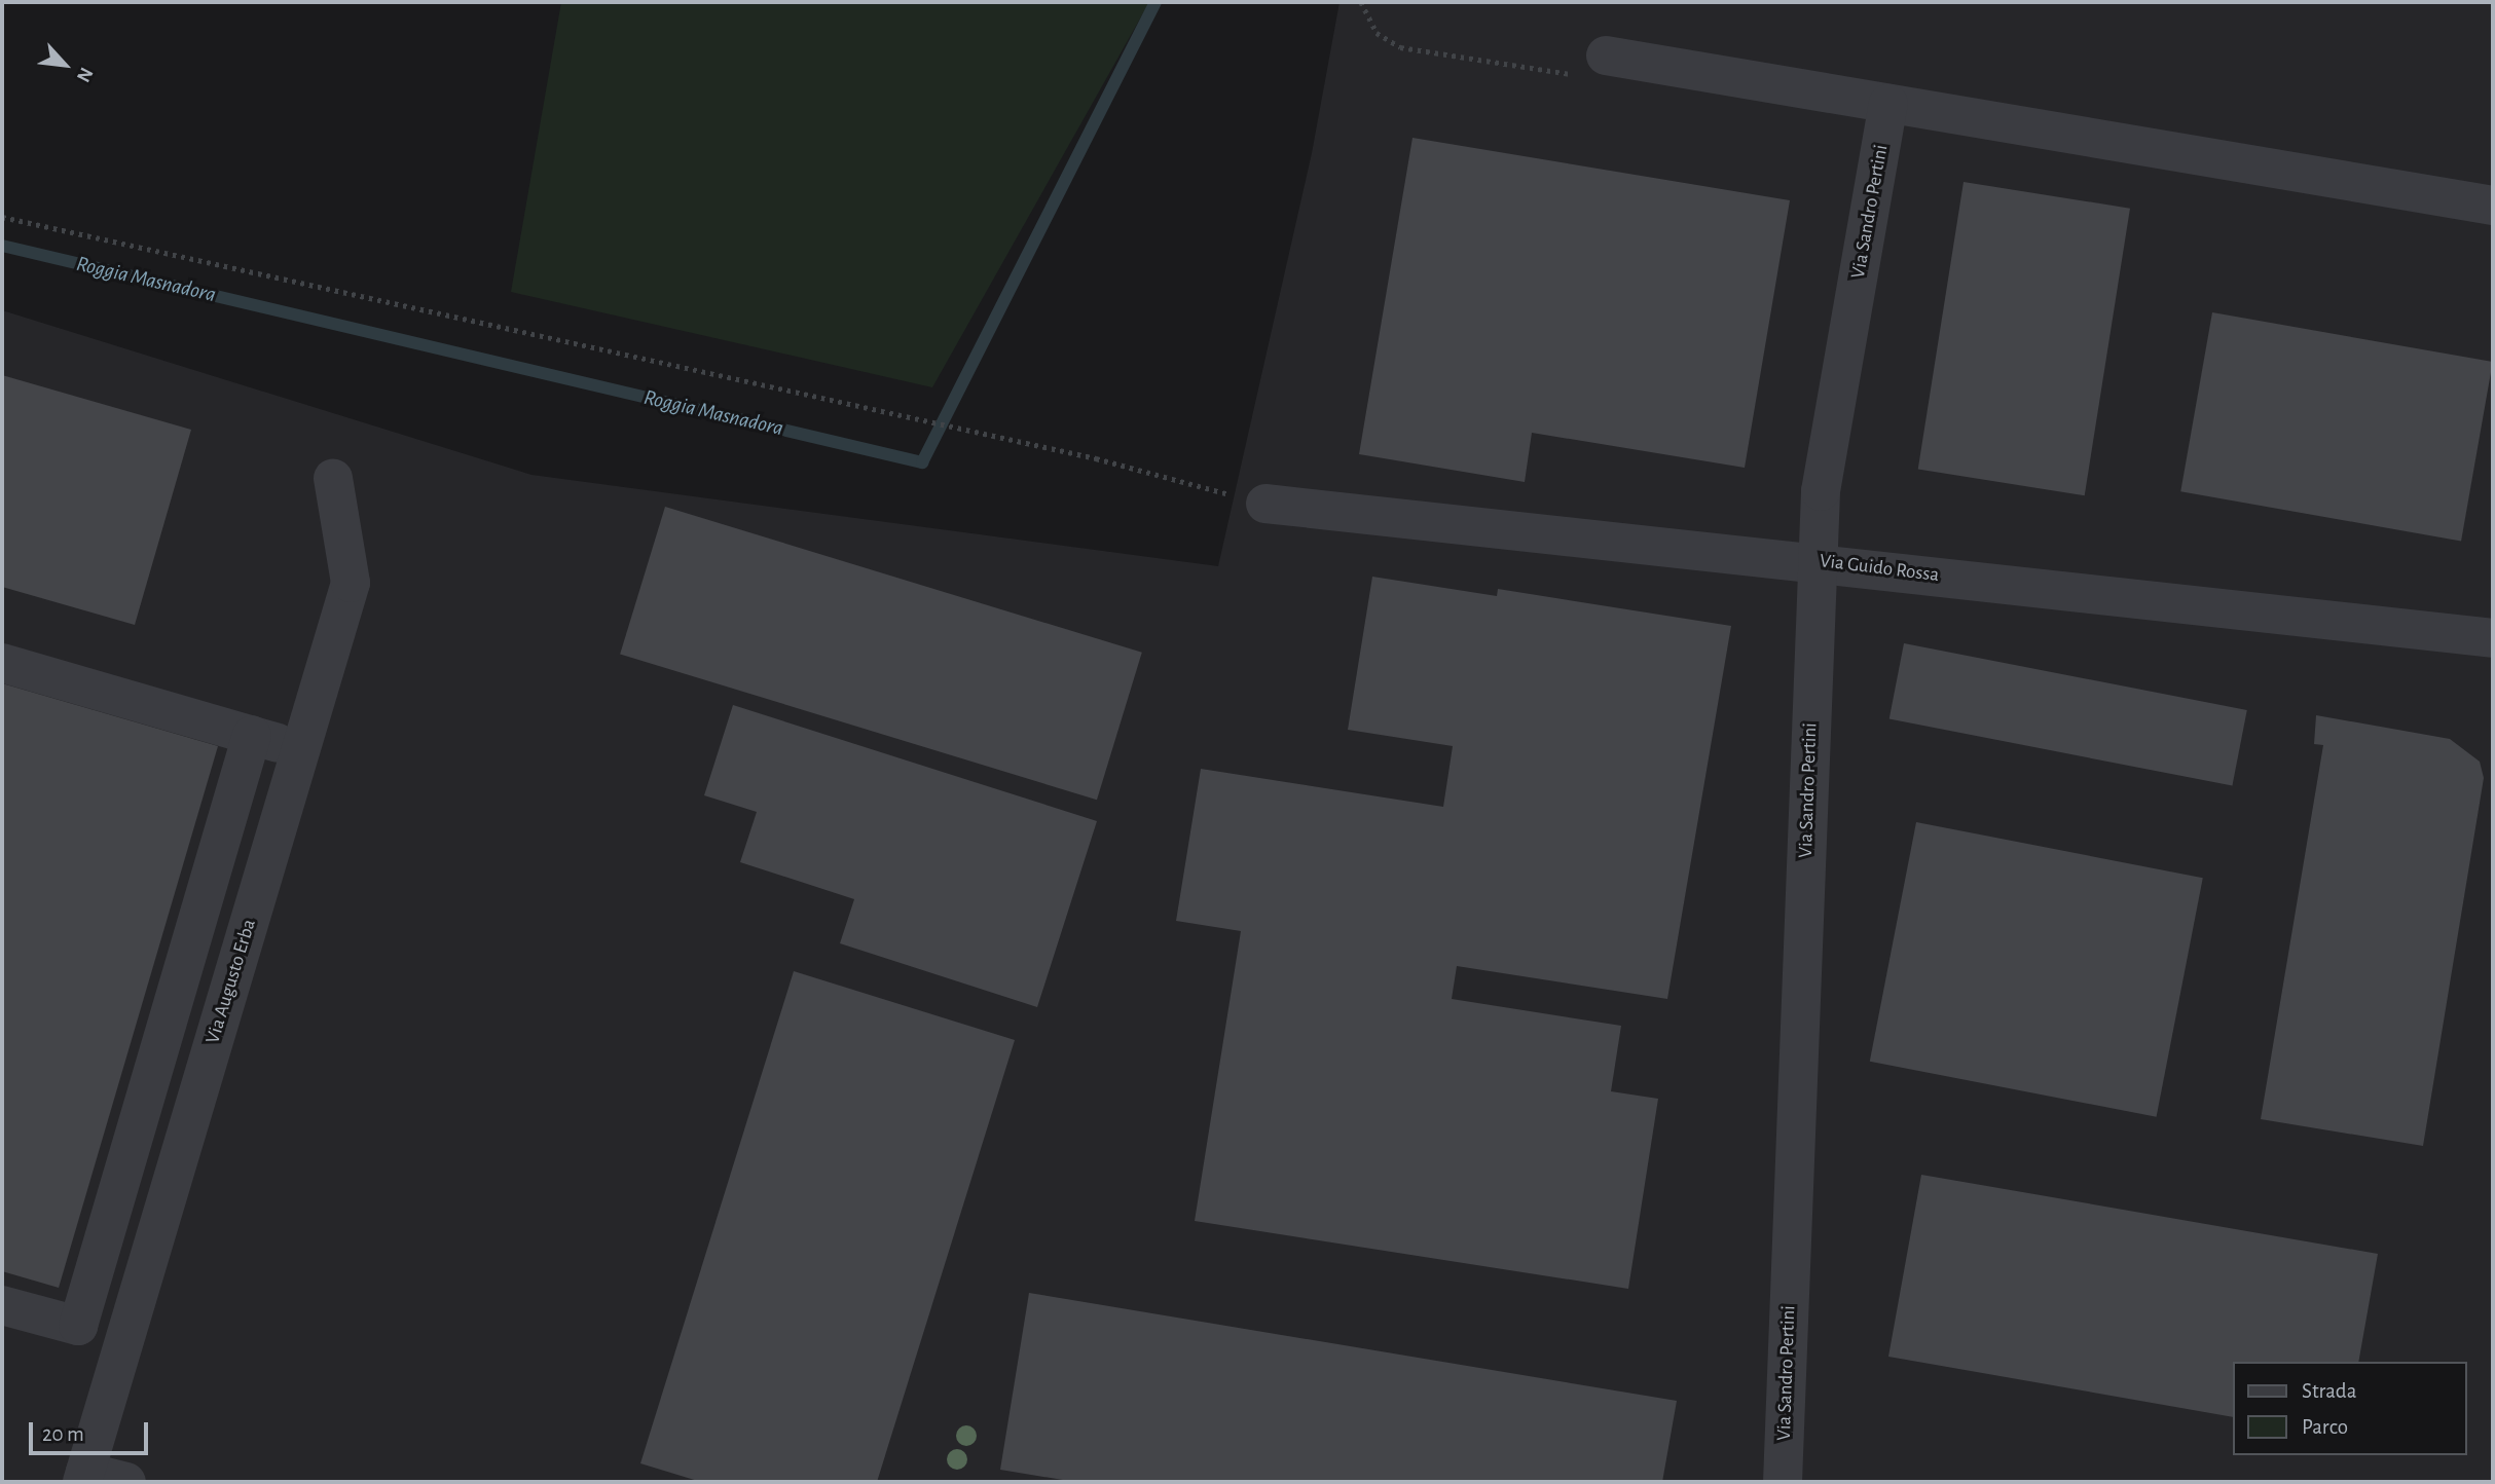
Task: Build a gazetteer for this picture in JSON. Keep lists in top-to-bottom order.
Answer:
{
  "streets": {
    "street": ["Via Sandro Pertini", "Via Guido Rossa", "Via Augusto Erba"]
  },
  "crossings": [
    ["Via Sandro Pertini", "Via Guido Rossa"]
  ],
  "water": ["Roggia Masnadora"],
  "legend": ["Strada", "Parco"],
  "scale_bar": "20 m",
  "north": "bottom right"
}
